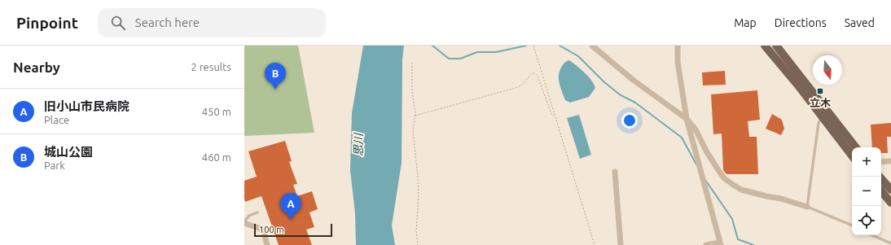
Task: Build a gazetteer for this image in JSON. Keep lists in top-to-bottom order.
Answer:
{
  "water": ["思川"],
  "places": {
    "transit": ["立木"]
  },
  "scale_bar": "100 m",
  "north": "bottom",
  "page": {
    "header": "Pinpoint",
    "search": "Search here",
    "nav": ["Map", "Directions", "Saved"],
    "heading": ["Nearby", "2 results"],
    "pins": ["B", "A"],
    "list": [
      {
        "mark": "A",
        "name": "旧小山市民病院",
        "note": "Place",
        "value": "450 m"
      },
      {
        "mark": "B",
        "name": "城山公園",
        "note": "Park",
        "value": "460 m"
      }
    ],
    "map_buttons": ["+", "−"],
    "scale": "100 m"
  }
}
